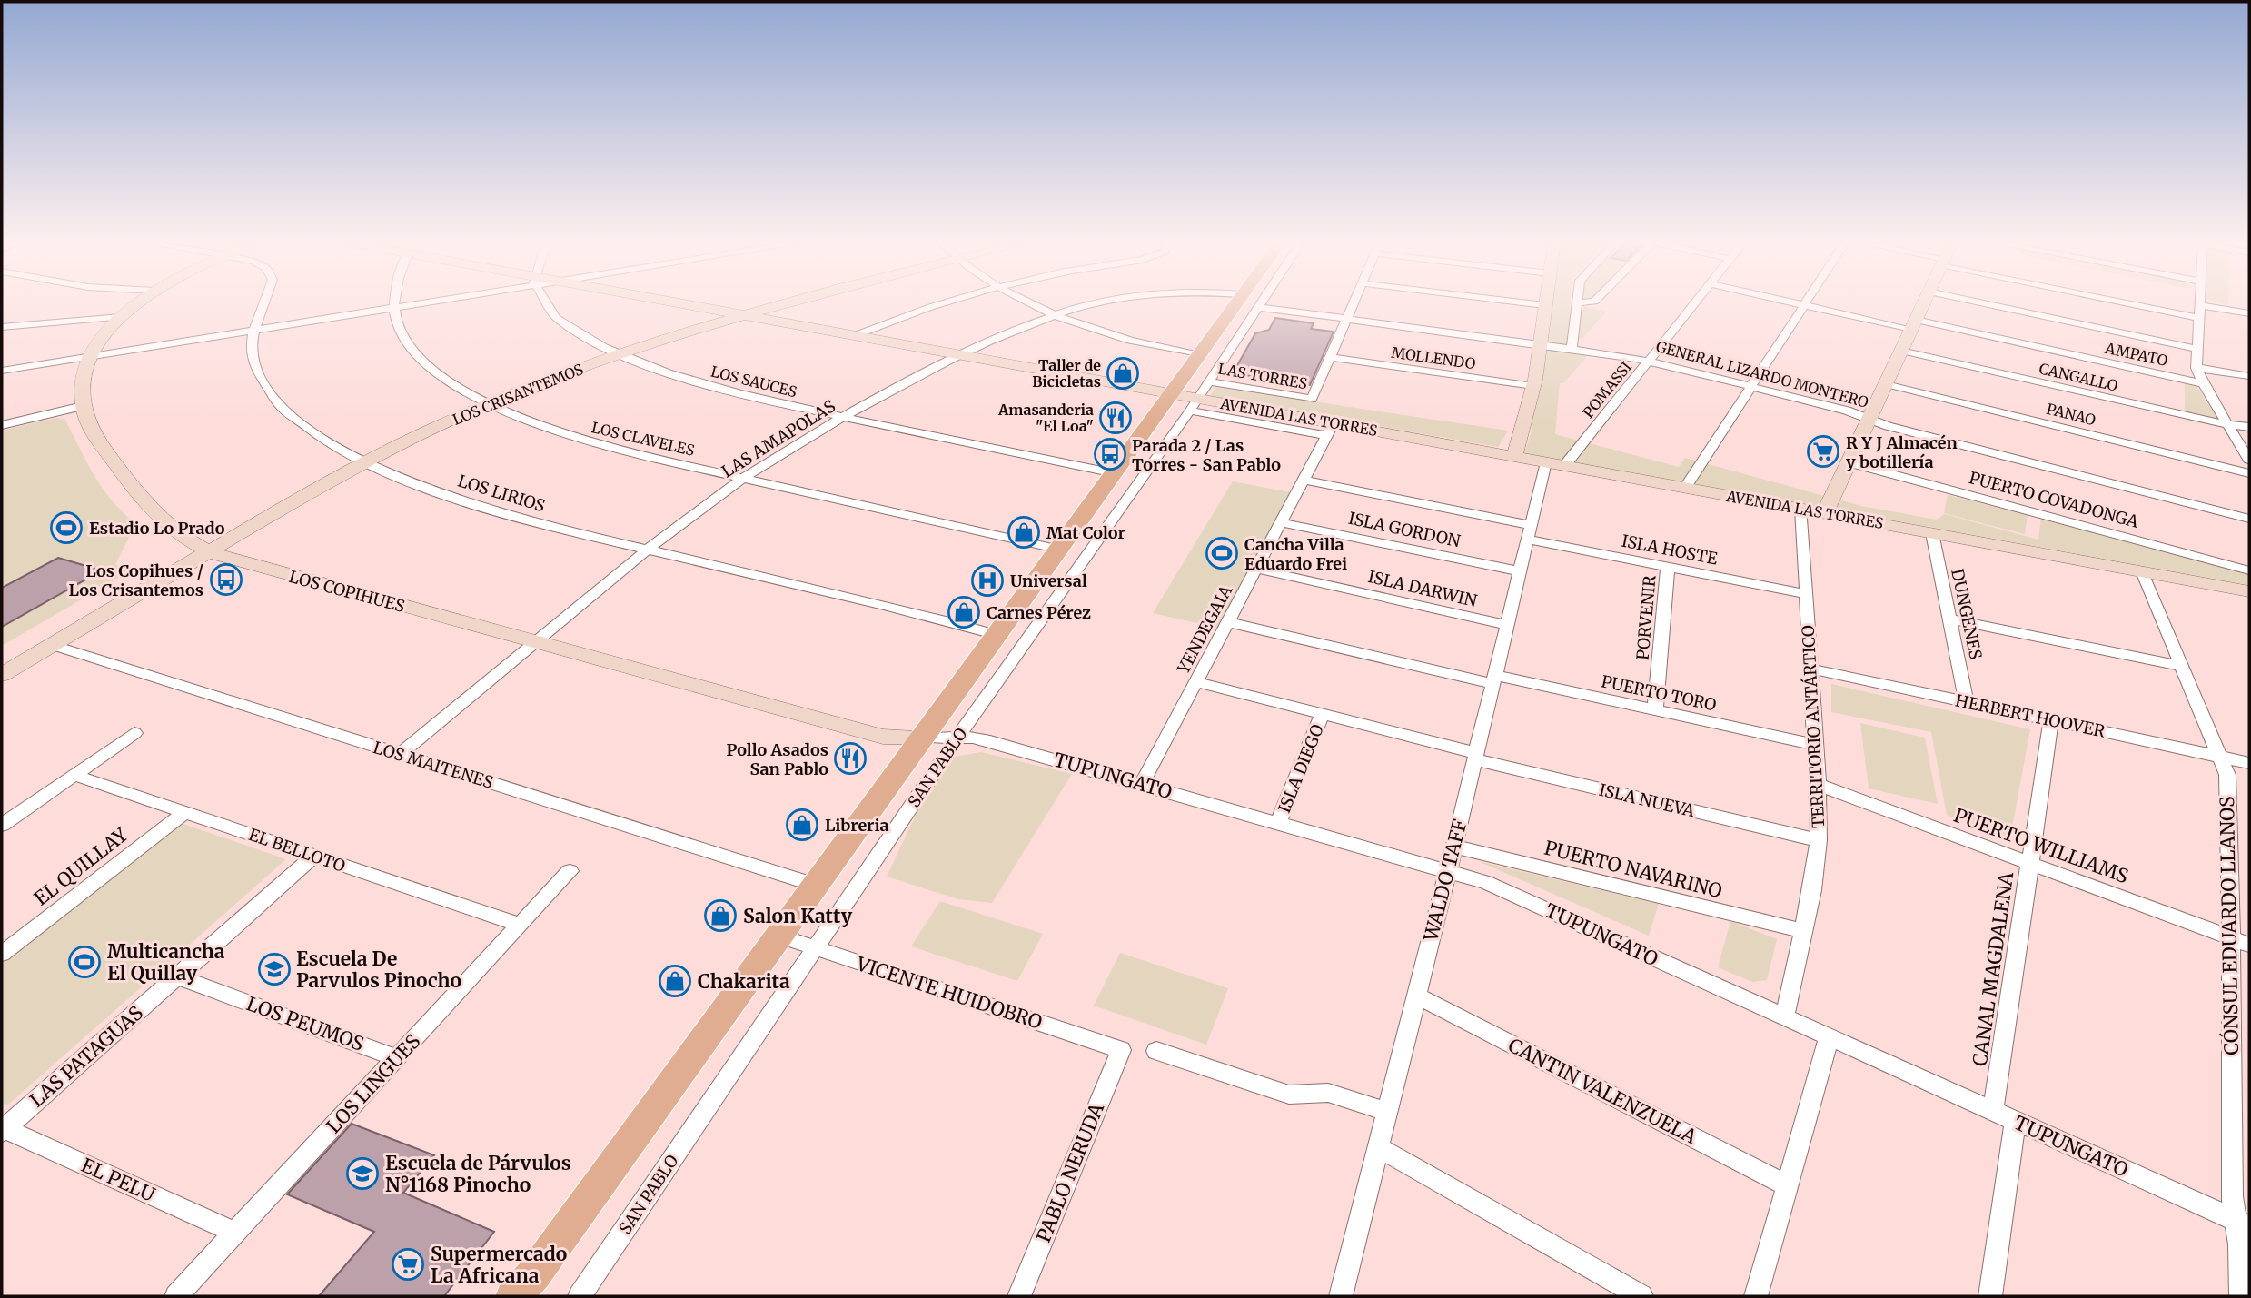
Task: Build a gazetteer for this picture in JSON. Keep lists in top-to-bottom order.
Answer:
{
  "streets": {
    "main road": ["SAN PABLO"],
    "street": [
      "AMPATO",
      "MOLLENDO",
      "GENERAL LIZARDO MONTERO",
      "LAS TORRES",
      "CANGALLO",
      "LOS SAUCES",
      "POMASSI",
      "LOS CRISANTEMOS",
      "PANAO",
      "AVENIDA LAS TORRES",
      "LOS CLAVELES",
      "LAS AMAPOLAS",
      "LOS LIRIOS",
      "PUERTO COVADONGA",
      "ISLA GORDON",
      "ISLA HOSTE",
      "ISLA DARWIN",
      "LOS COPIHUES",
      "DUNGENES",
      "PORVENIR",
      "YENDEGAIA",
      "PUERTO TORO",
      "HERBERT HOOVER",
      "TERRITORIO ANTÁRTICO",
      "LOS MAITENES",
      "ISLA DIEGO",
      "TUPUNGATO",
      "ISLA NUEVA",
      "PUERTO WILLIAMS",
      "EL BELLOTO",
      "EL QUILLAY",
      "PUERTO NAVARINO",
      "WALDO TAFF",
      "CÓNSUL EDUARDO LLANOS",
      "CANAL MAGDALENA",
      "VICENTE HUIDOBRO",
      "LOS PEUMOS",
      "LAS PATAGUAS",
      "LOS LINGUES",
      "CANTIN VALENZUELA",
      "PABLO NERUDA",
      "EL PELU"
    ]
  },
  "crossings": [
    ["MOLLENDO", "LAS TORRES"],
    ["GENERAL LIZARDO MONTERO", "POMASSI"],
    ["GENERAL LIZARDO MONTERO", "SAN PABLO"],
    ["LAS TORRES", "SAN PABLO"],
    ["LOS SAUCES", "LOS CRISANTEMOS"],
    ["LOS SAUCES", "LAS AMAPOLAS"],
    ["LOS SAUCES", "SAN PABLO"],
    ["POMASSI", "AVENIDA LAS TORRES"],
    ["LOS CRISANTEMOS", "AVENIDA LAS TORRES"],
    ["LOS CRISANTEMOS", "LOS CLAVELES"],
    ["LOS CRISANTEMOS", "LOS LIRIOS"],
    ["LOS CRISANTEMOS", "LOS COPIHUES"],
    ["LOS CRISANTEMOS", "LOS MAITENES"],
    ["AVENIDA LAS TORRES", "LAS AMAPOLAS"],
    ["AVENIDA LAS TORRES", "DUNGENES"],
    ["AVENIDA LAS TORRES", "YENDEGAIA"],
    ["AVENIDA LAS TORRES", "TERRITORIO ANTÁRTICO"],
    ["AVENIDA LAS TORRES", "SAN PABLO"],
    ["AVENIDA LAS TORRES", "WALDO TAFF"],
    ["AVENIDA LAS TORRES", "CÓNSUL EDUARDO LLANOS"],
    ["LOS CLAVELES", "LAS AMAPOLAS"],
    ["LOS CLAVELES", "SAN PABLO"],
    ["LAS AMAPOLAS", "LOS LIRIOS"],
    ["LAS AMAPOLAS", "LOS COPIHUES"],
    ["LAS AMAPOLAS", "LOS MAITENES"],
    ["LOS LIRIOS", "SAN PABLO"],
    ["ISLA GORDON", "YENDEGAIA"],
    ["ISLA GORDON", "WALDO TAFF"],
    ["ISLA HOSTE", "PORVENIR"],
    ["ISLA HOSTE", "YENDEGAIA"],
    ["ISLA HOSTE", "TERRITORIO ANTÁRTICO"],
    ["ISLA HOSTE", "WALDO TAFF"],
    ["ISLA DARWIN", "YENDEGAIA"],
    ["ISLA DARWIN", "WALDO TAFF"],
    ["LOS COPIHUES", "SAN PABLO"],
    ["LOS COPIHUES", "TUPUNGATO"],
    ["DUNGENES", "HERBERT HOOVER"],
    ["PORVENIR", "PUERTO TORO"],
    ["YENDEGAIA", "PUERTO TORO"],
    ["YENDEGAIA", "TUPUNGATO"],
    ["YENDEGAIA", "ISLA NUEVA"],
    ["PUERTO TORO", "TERRITORIO ANTÁRTICO"],
    ["PUERTO TORO", "WALDO TAFF"],
    ["HERBERT HOOVER", "TERRITORIO ANTÁRTICO"],
    ["HERBERT HOOVER", "CÓNSUL EDUARDO LLANOS"],
    ["HERBERT HOOVER", "CANAL MAGDALENA"],
    ["TERRITORIO ANTÁRTICO", "TUPUNGATO"],
    ["TERRITORIO ANTÁRTICO", "ISLA NUEVA"],
    ["TERRITORIO ANTÁRTICO", "PUERTO WILLIAMS"],
    ["TERRITORIO ANTÁRTICO", "PUERTO NAVARINO"],
    ["LOS MAITENES", "SAN PABLO"],
    ["SAN PABLO", "TUPUNGATO"],
    ["SAN PABLO", "VICENTE HUIDOBRO"],
    ["ISLA DIEGO", "TUPUNGATO"],
    ["ISLA DIEGO", "ISLA NUEVA"],
    ["TUPUNGATO", "WALDO TAFF"],
    ["TUPUNGATO", "CÓNSUL EDUARDO LLANOS"],
    ["TUPUNGATO", "CANAL MAGDALENA"],
    ["ISLA NUEVA", "WALDO TAFF"],
    ["PUERTO WILLIAMS", "CÓNSUL EDUARDO LLANOS"],
    ["PUERTO WILLIAMS", "CANAL MAGDALENA"],
    ["EL BELLOTO", "EL QUILLAY"],
    ["EL BELLOTO", "LAS PATAGUAS"],
    ["EL BELLOTO", "LOS LINGUES"],
    ["PUERTO NAVARINO", "WALDO TAFF"],
    ["WALDO TAFF", "CANTIN VALENZUELA"],
    ["VICENTE HUIDOBRO", "PABLO NERUDA"],
    ["LOS PEUMOS", "LAS PATAGUAS"],
    ["LOS PEUMOS", "LOS LINGUES"],
    ["LAS PATAGUAS", "EL PELU"],
    ["LOS LINGUES", "EL PELU"]
  ],
  "places": {
    "shop": [
      "Taller de Bicicletas",
      "Mat Color",
      "Carnes Pérez",
      "Libreria",
      "Salon Katty",
      "Chakarita"
    ],
    "restaurant": ["Amasanderia \"El Loa\"", "Pollo Asados San Pablo"],
    "supermarket": ["R Y J Almacén y botillería", "Supermercado La Africana"],
    "bus stop": ["Parada 2 / Las Torres - San Pablo", "Los Copihues / Los Crisantemos"],
    "sports": ["Estadio Lo Prado", "Cancha Villa Eduardo Frei", "Multicancha El Quillay"],
    "hospital": ["Universal"],
    "school or university": ["Escuela De Parvulos Pinocho", "Escuela de Párvulos N°1168 Pinocho"]
  }
}
